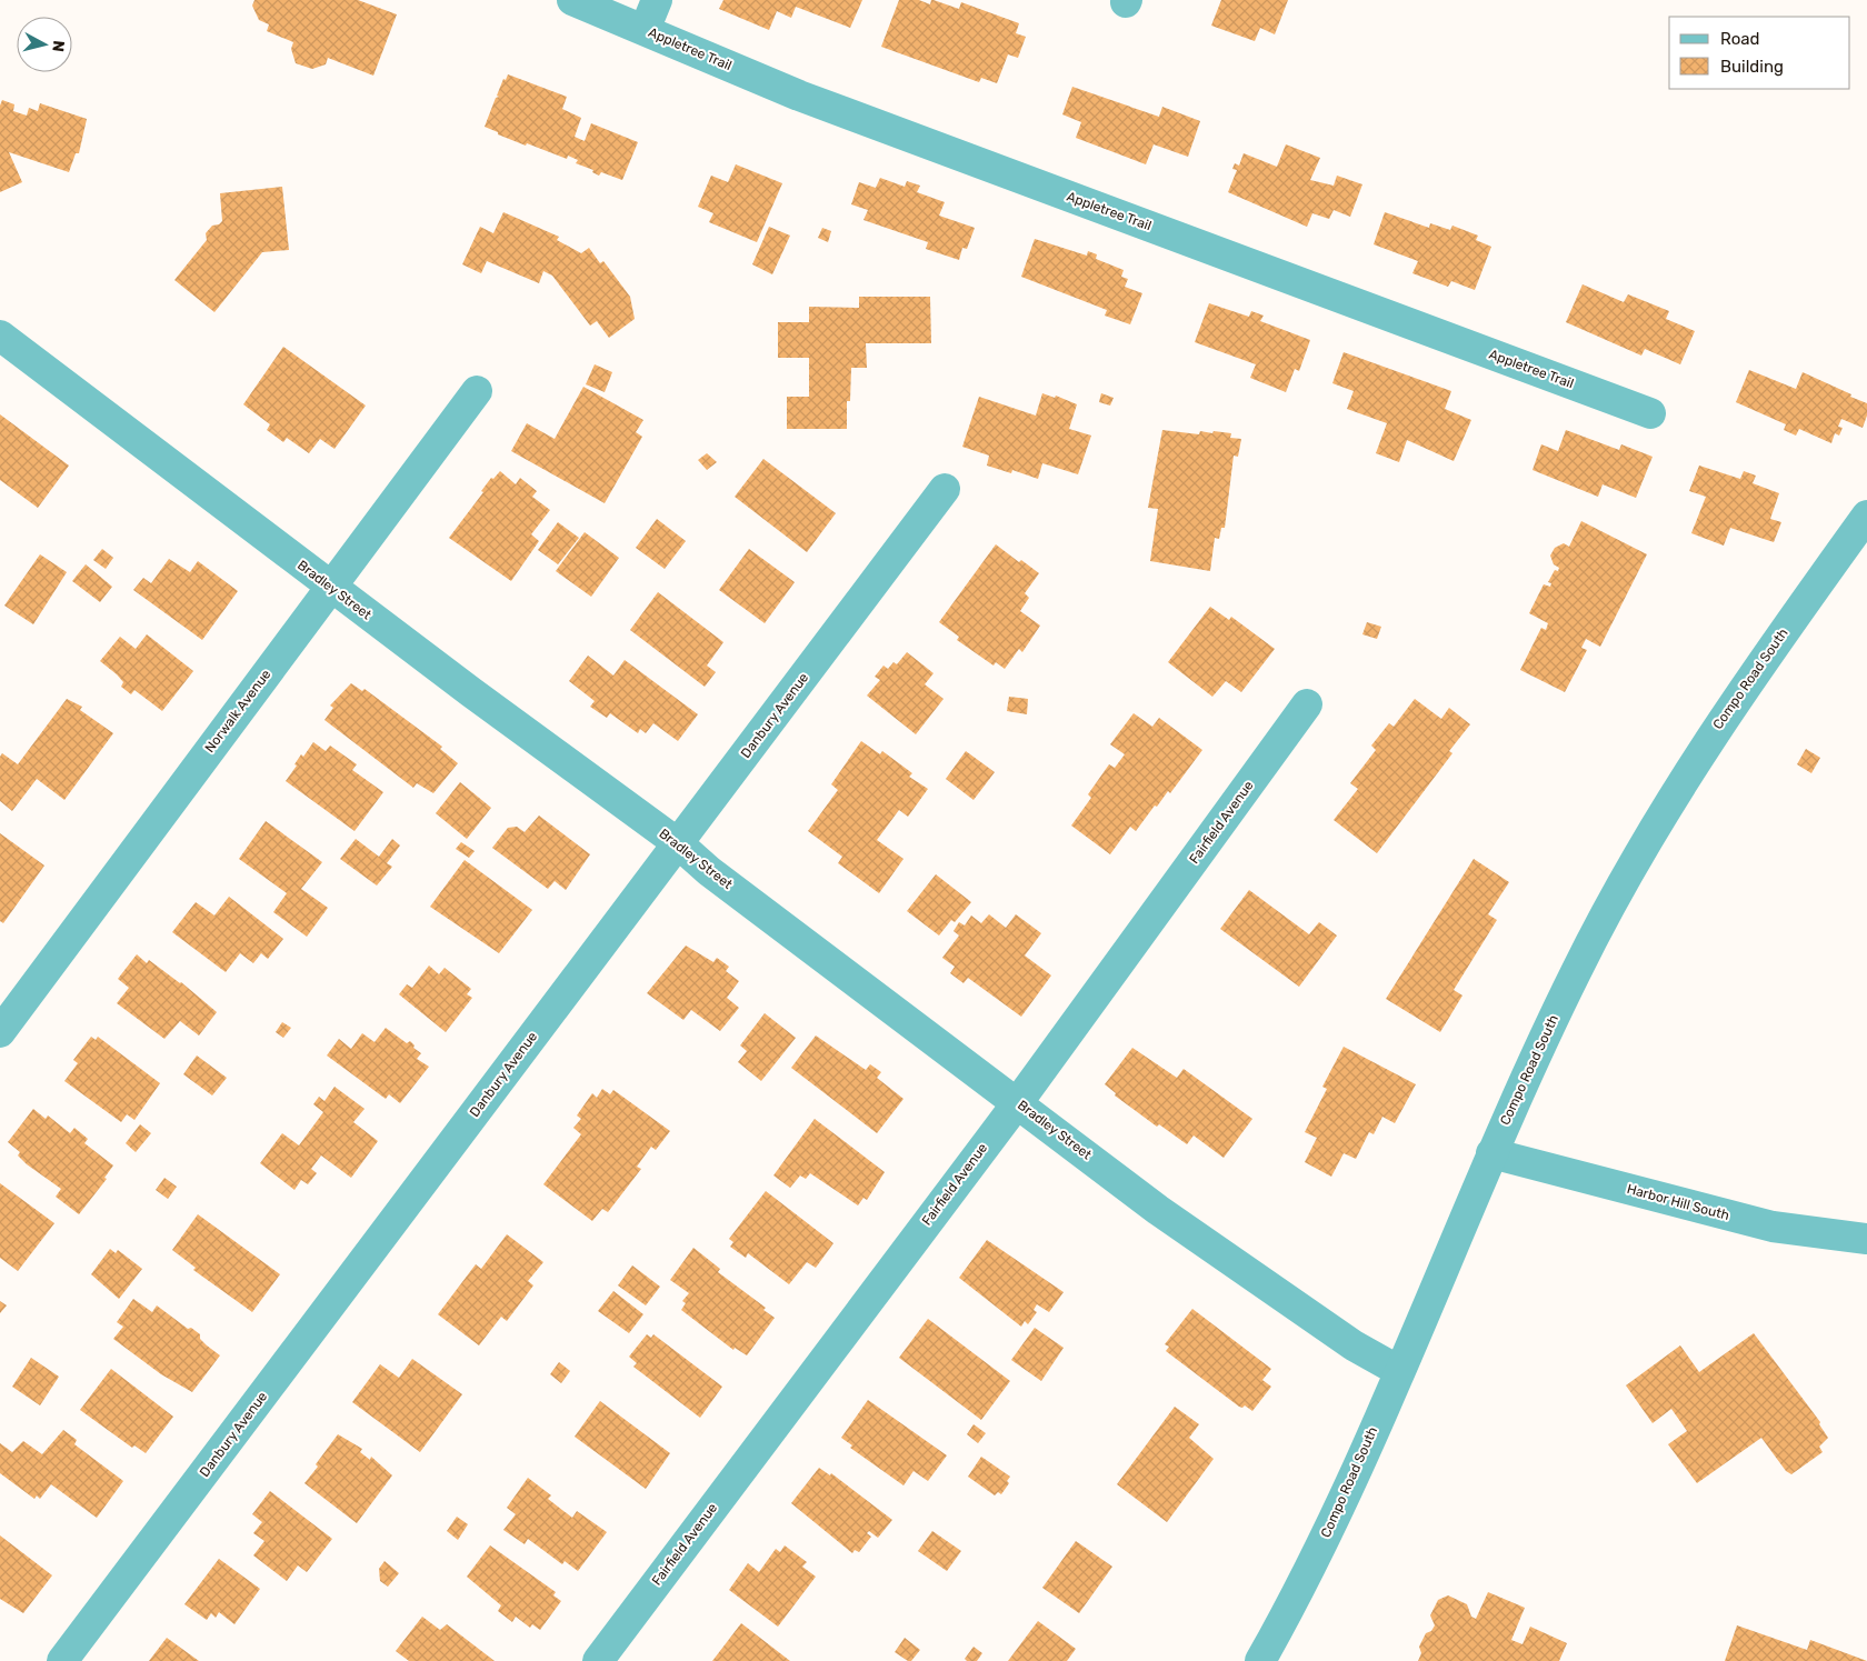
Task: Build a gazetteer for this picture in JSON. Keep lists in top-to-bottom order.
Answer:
{
  "streets": {
    "street": [
      "Appletree Trail",
      "Bradley Street",
      "Compo Road South",
      "Norwalk Avenue",
      "Danbury Avenue",
      "Fairfield Avenue",
      "Harbor Hill South"
    ]
  },
  "crossings": [
    ["Bradley Street", "Compo Road South"],
    ["Bradley Street", "Norwalk Avenue"],
    ["Bradley Street", "Danbury Avenue"],
    ["Bradley Street", "Fairfield Avenue"],
    ["Compo Road South", "Harbor Hill South"]
  ],
  "legend": ["Road", "Building"],
  "north": "right"
}
